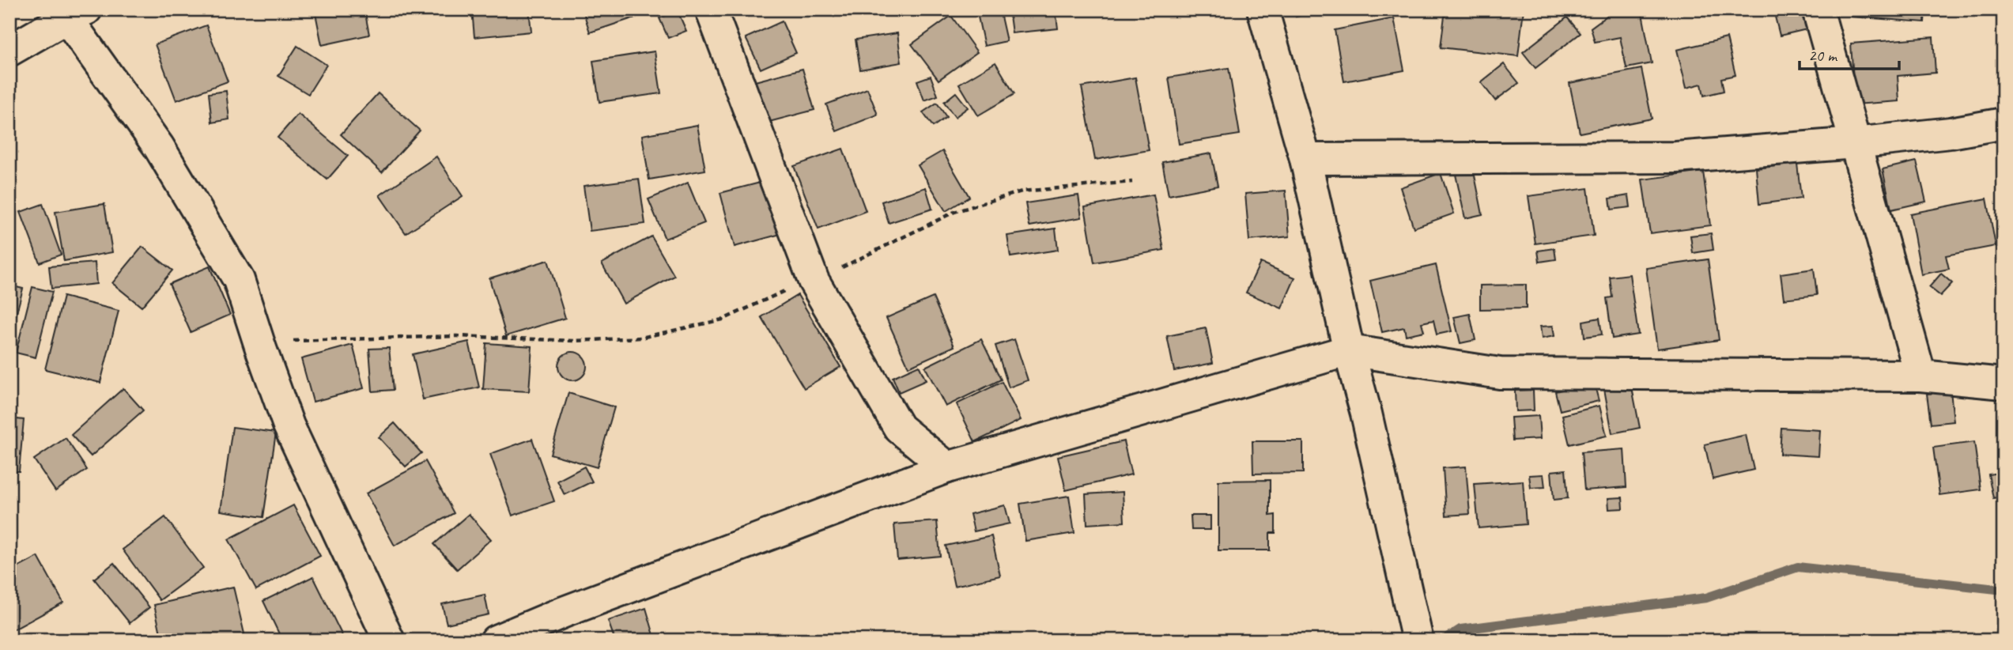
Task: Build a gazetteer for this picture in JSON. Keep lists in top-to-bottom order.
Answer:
{
  "scale_bar": "20 m"
}
